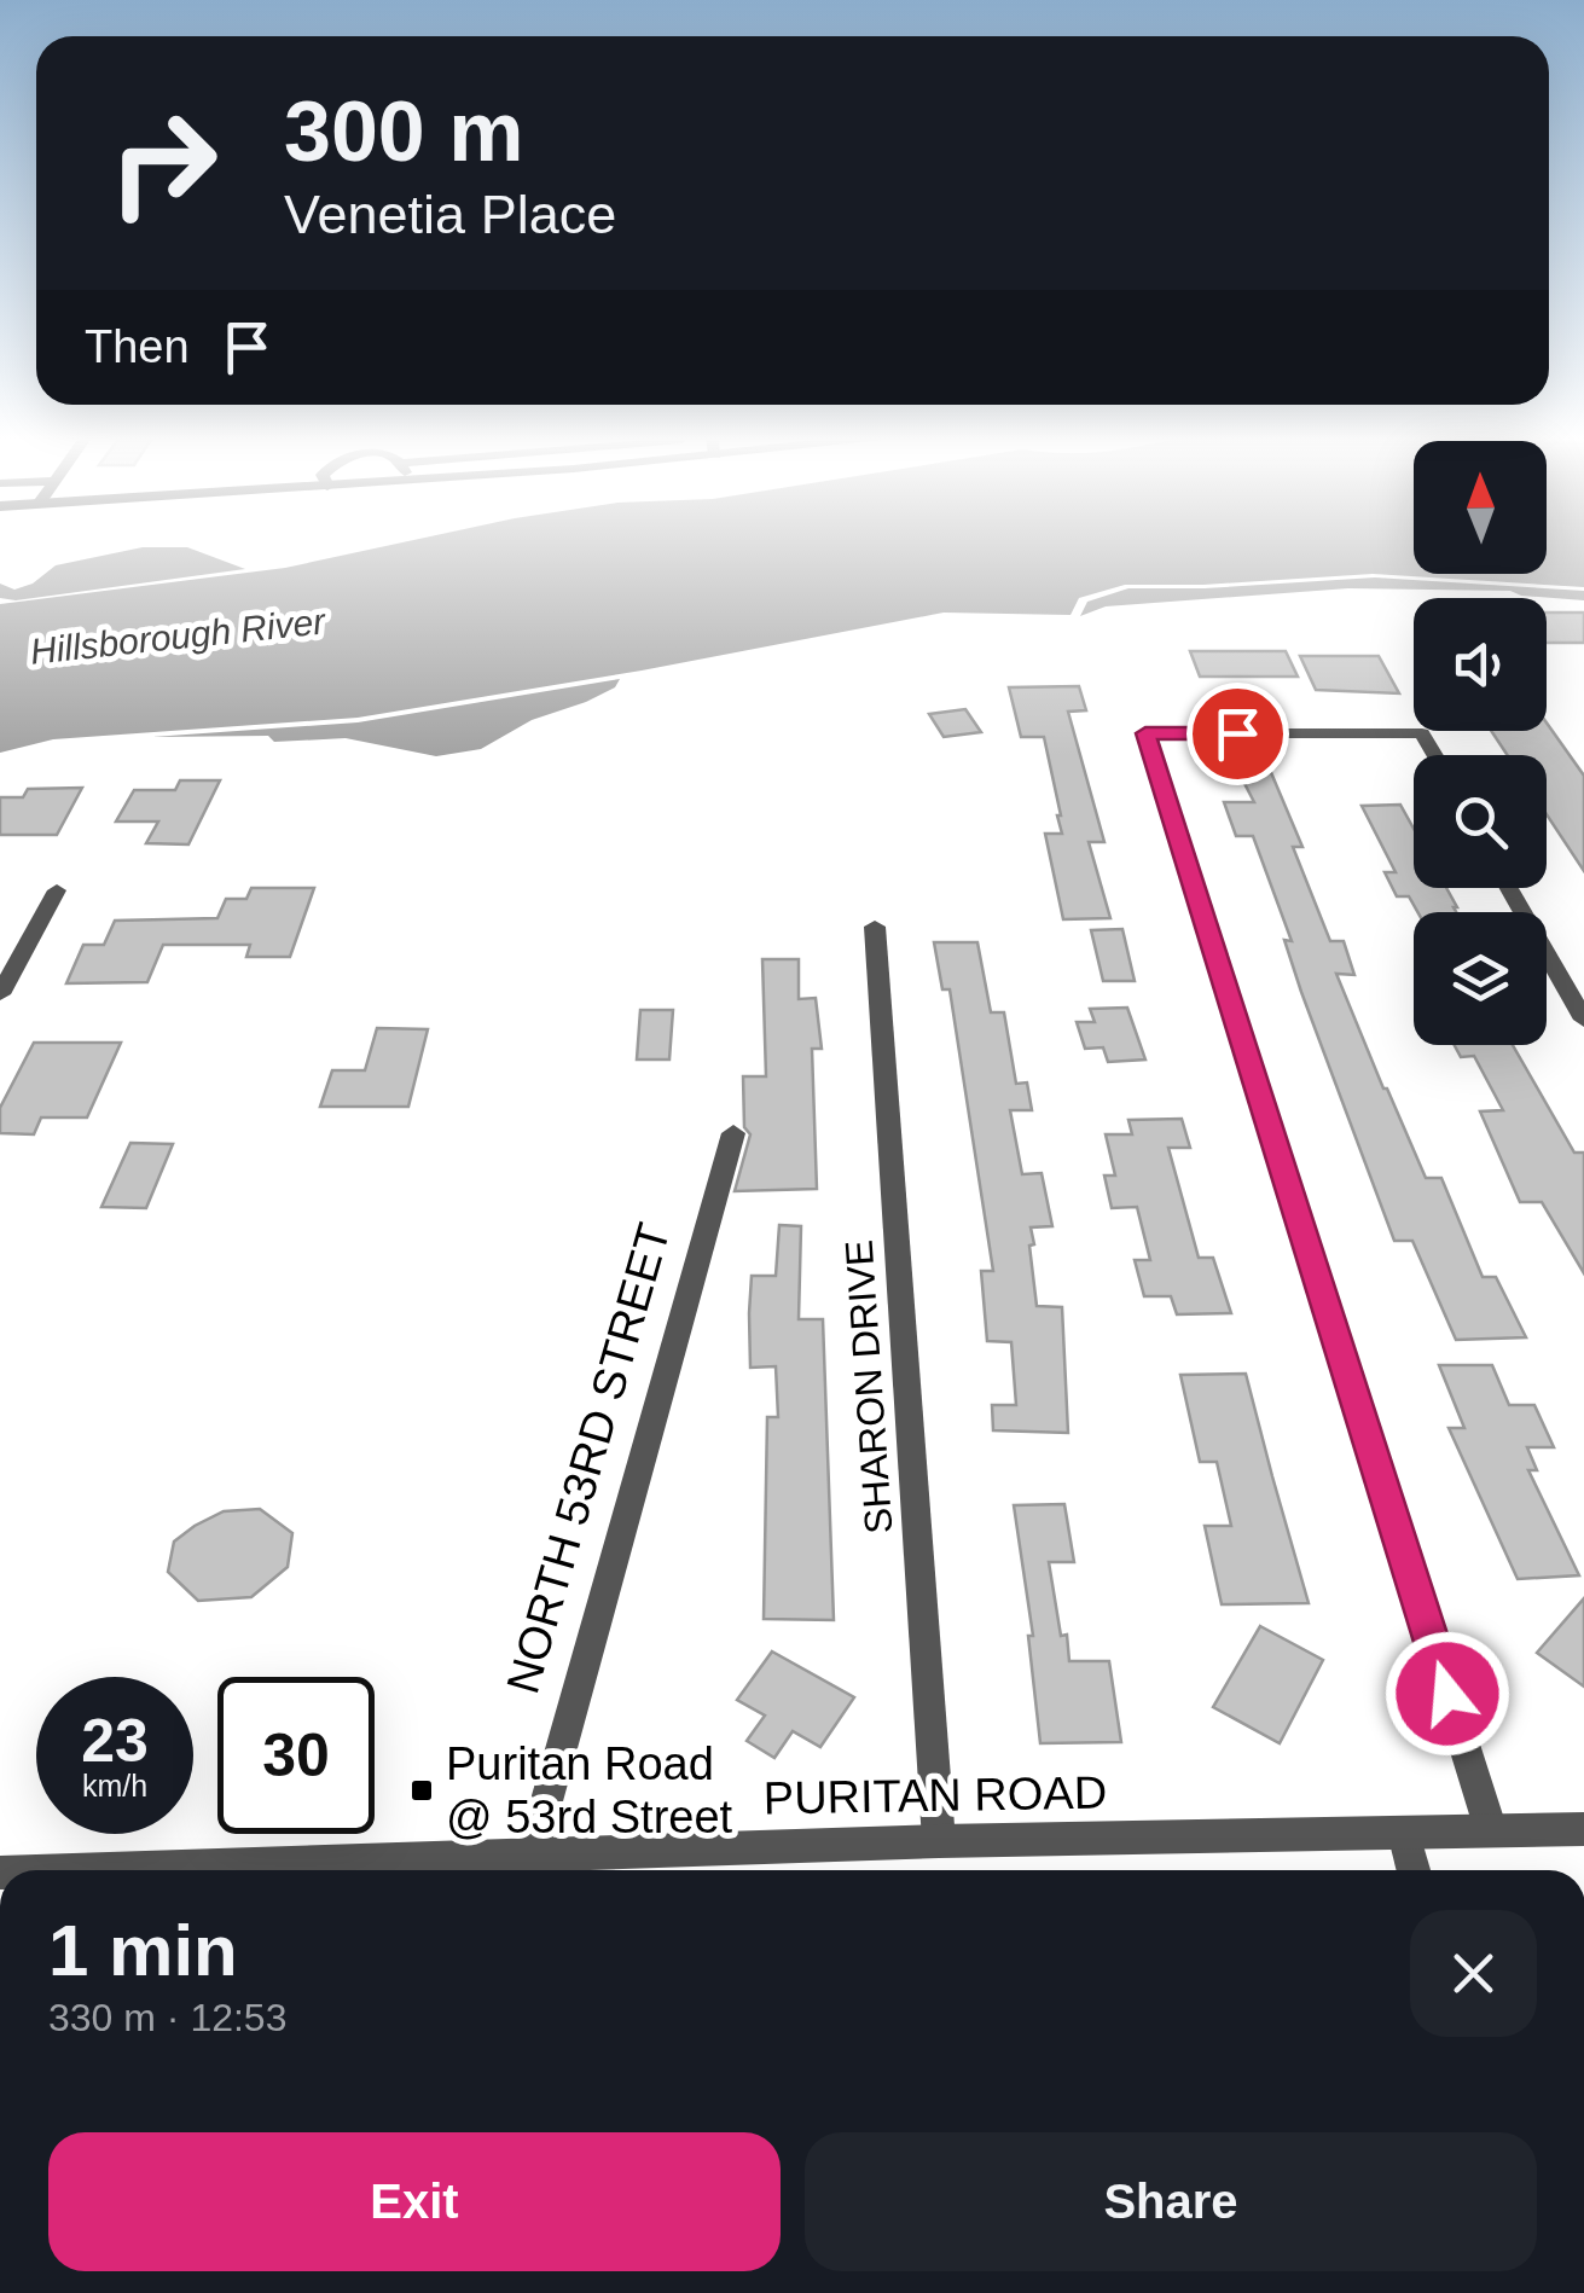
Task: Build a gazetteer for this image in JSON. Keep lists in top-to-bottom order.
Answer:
{
  "streets": {
    "street": ["SHARON DRIVE", "NORTH 53RD STREET", "PURITAN ROAD"]
  },
  "crossings": [
    ["SHARON DRIVE", "PURITAN ROAD"],
    ["NORTH 53RD STREET", "PURITAN ROAD"]
  ],
  "water": ["Hillsborough River"],
  "places": {
    "transit": ["Puritan Road @ 53rd Street"]
  },
  "north": "top",
  "page": {
    "turn": ["300 m", "Venetia Place"],
    "then": "Then",
    "speed": "23 km/h",
    "limit": "30",
    "heading": ["1 min", "330 m · 12:53"],
    "buttons": ["Exit", "Share"]
  }
}
